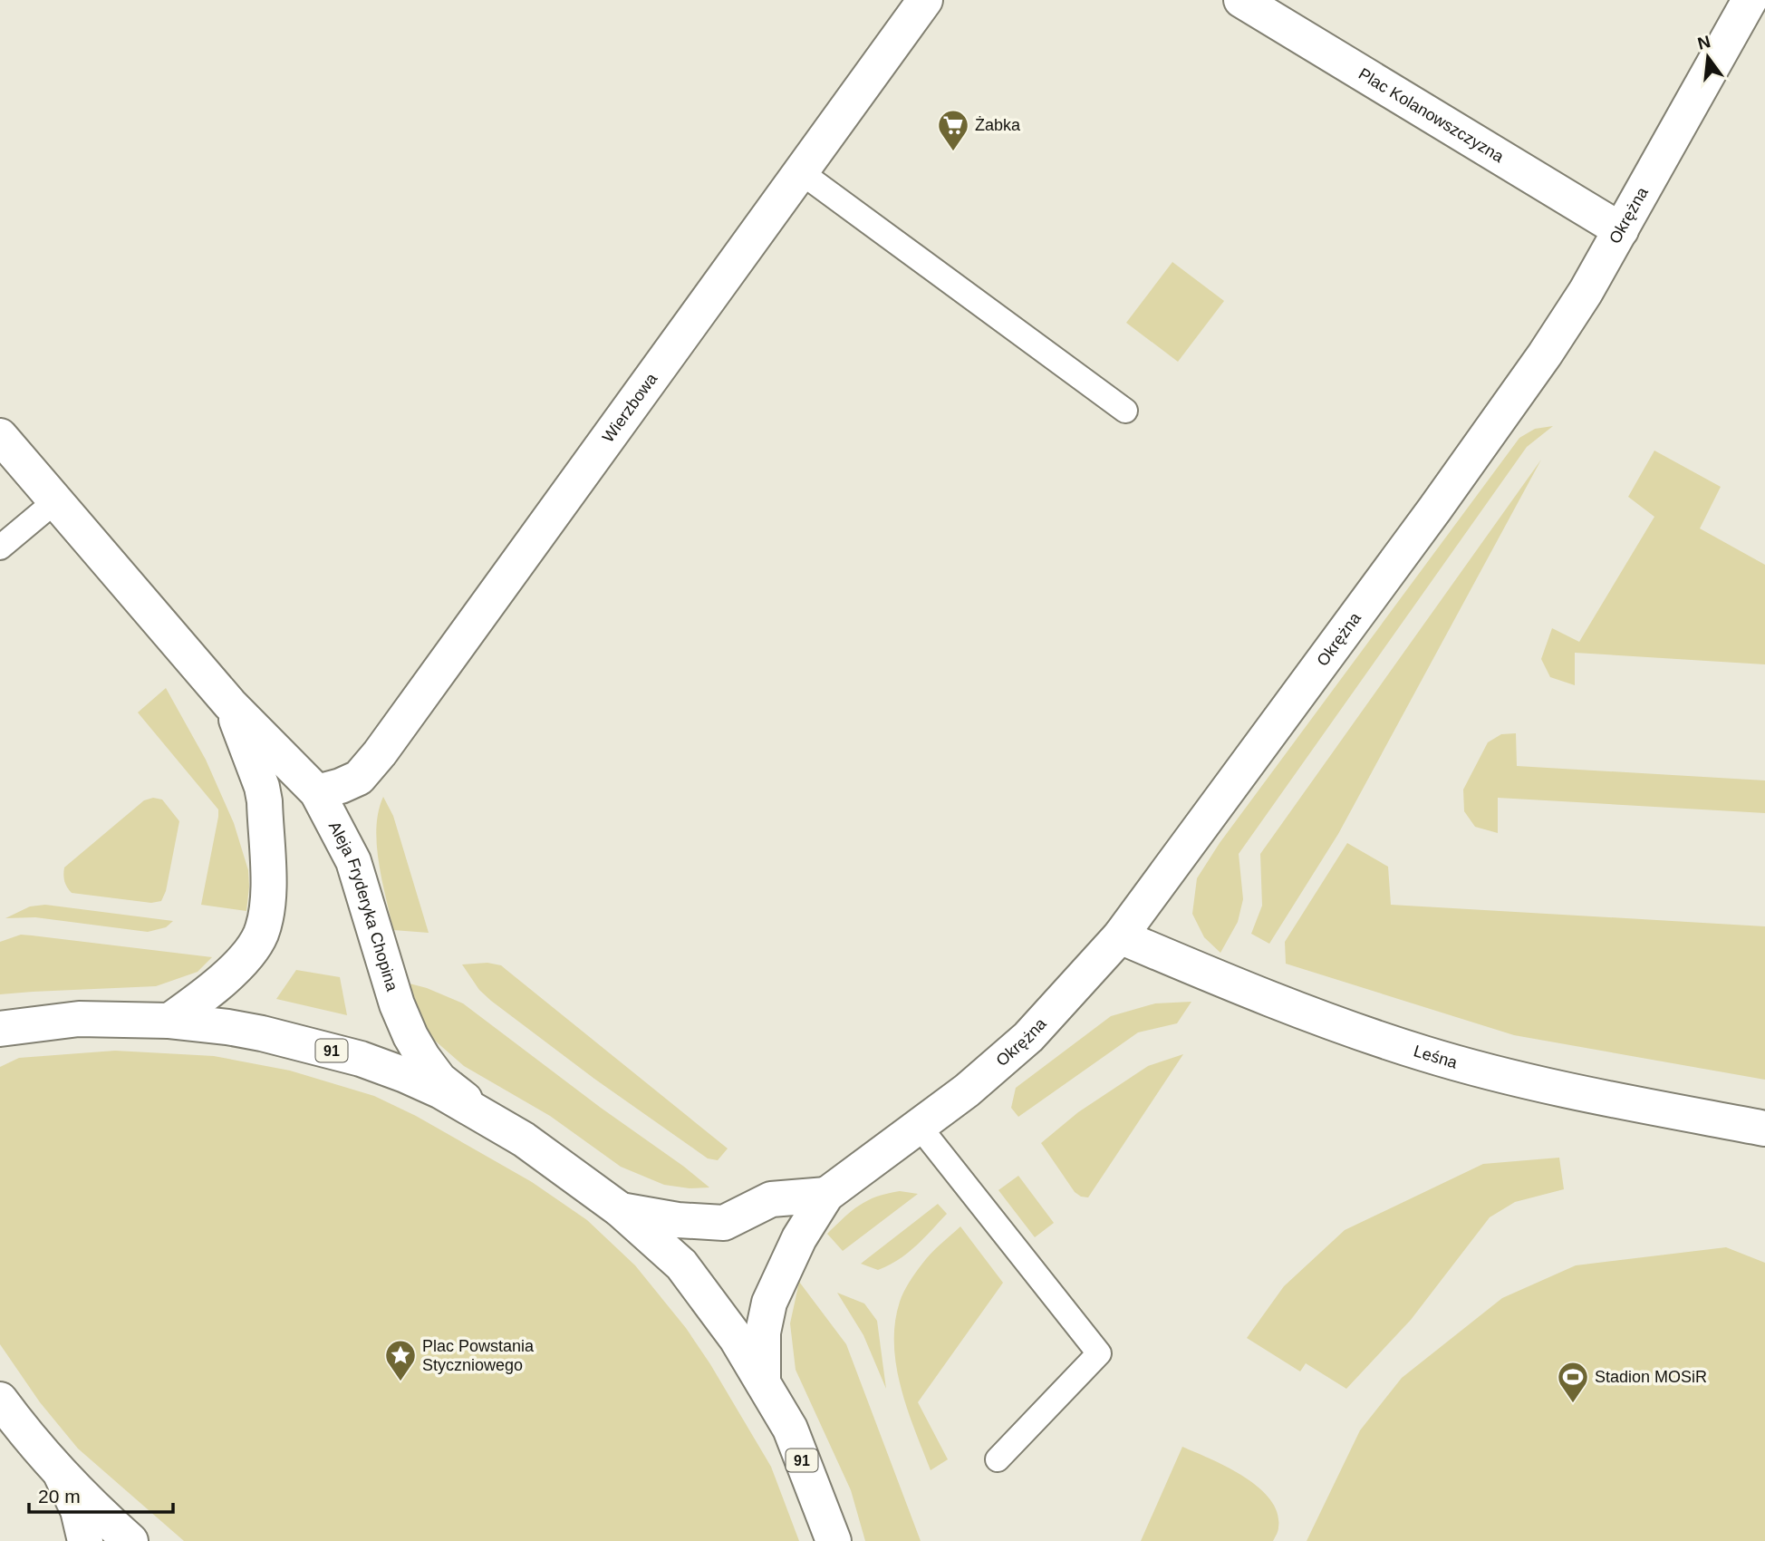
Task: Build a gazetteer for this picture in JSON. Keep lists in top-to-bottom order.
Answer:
{
  "streets": {
    "street": [
      "Plac Kolanowszczyzna",
      "Okrężna",
      "Wierzbowa",
      "Aleja Fryderyka Chopina",
      "91",
      "Leśna"
    ]
  },
  "crossings": [
    ["Plac Kolanowszczyzna", "Okrężna"],
    ["Okrężna", "91"],
    ["Okrężna", "Leśna"],
    ["Wierzbowa", "Aleja Fryderyka Chopina"],
    ["Aleja Fryderyka Chopina", "91"]
  ],
  "places": {
    "supermarket": ["Żabka"],
    "place": ["Plac Powstania Styczniowego"],
    "sports": ["Stadion MOSiR"]
  },
  "scale_bar": "20 m",
  "north": "top"
}
